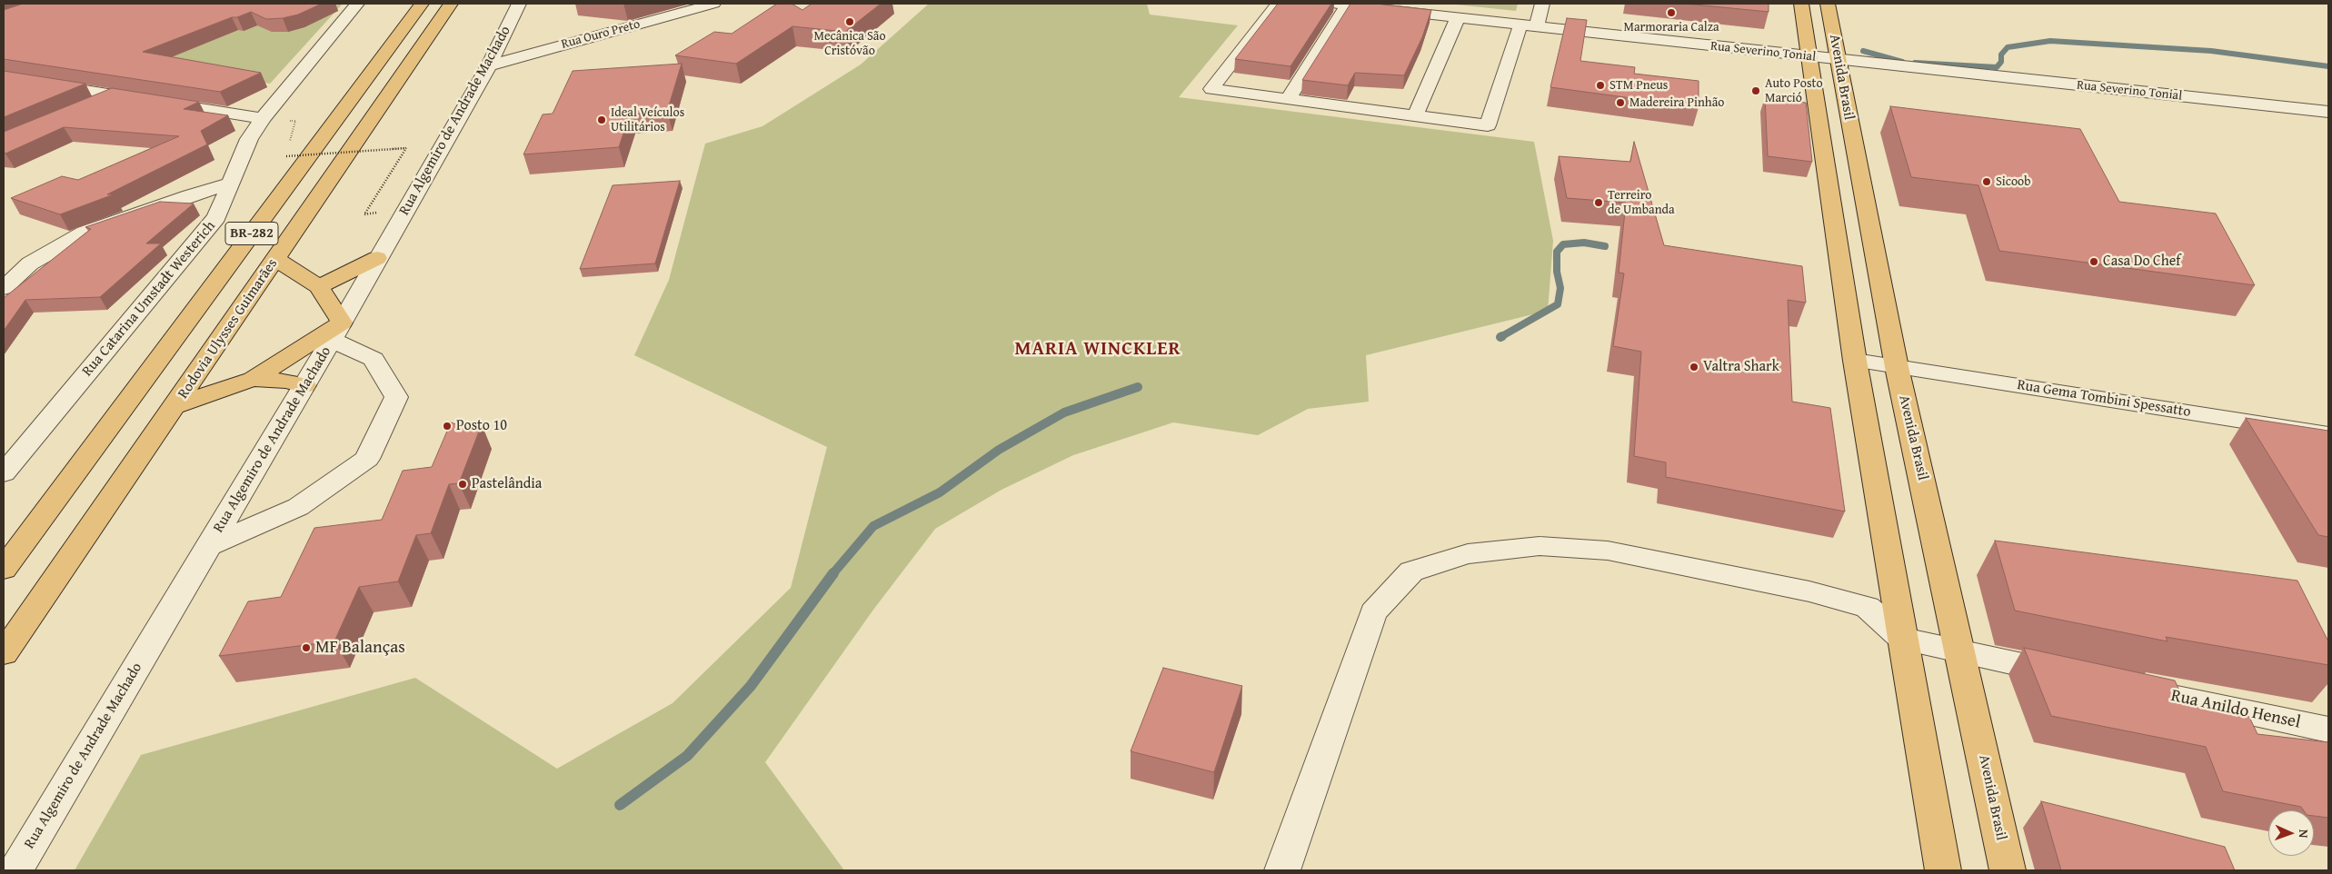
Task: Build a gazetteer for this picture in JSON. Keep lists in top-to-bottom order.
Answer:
{
  "streets": {
    "main road": ["Avenida Brasil", "BR-282", "Rodovia Ulysses Guimarães"],
    "street": [
      "Rua Ouro Preto",
      "Rua Severino Tonial",
      "Rua Algemiro de Andrade Machado",
      "Rua Catarina Umstadt Westerich",
      "Rua Gema Tombini Spessatto",
      "Rua Anildo Hensel"
    ]
  },
  "crossings": [
    ["Rua Ouro Preto", "Rua Algemiro de Andrade Machado"],
    ["Rua Severino Tonial", "Avenida Brasil"],
    ["Avenida Brasil", "Rua Gema Tombini Spessatto"]
  ],
  "districts": ["MARIA WINCKLER"],
  "places": [
    "Marmoraria Calza",
    "Mecânica São Cristóvão",
    "STM Pneus",
    "Auto Posto Marció",
    "Madereira Pinhão",
    "Ideal Veículos Utilitários",
    "Sicoob",
    "Terreiro de Umbanda",
    "Casa Do Chef",
    "Valtra Shark",
    "Posto 10",
    "Pastelândia",
    "MF Balanças"
  ],
  "north": "right"
}
